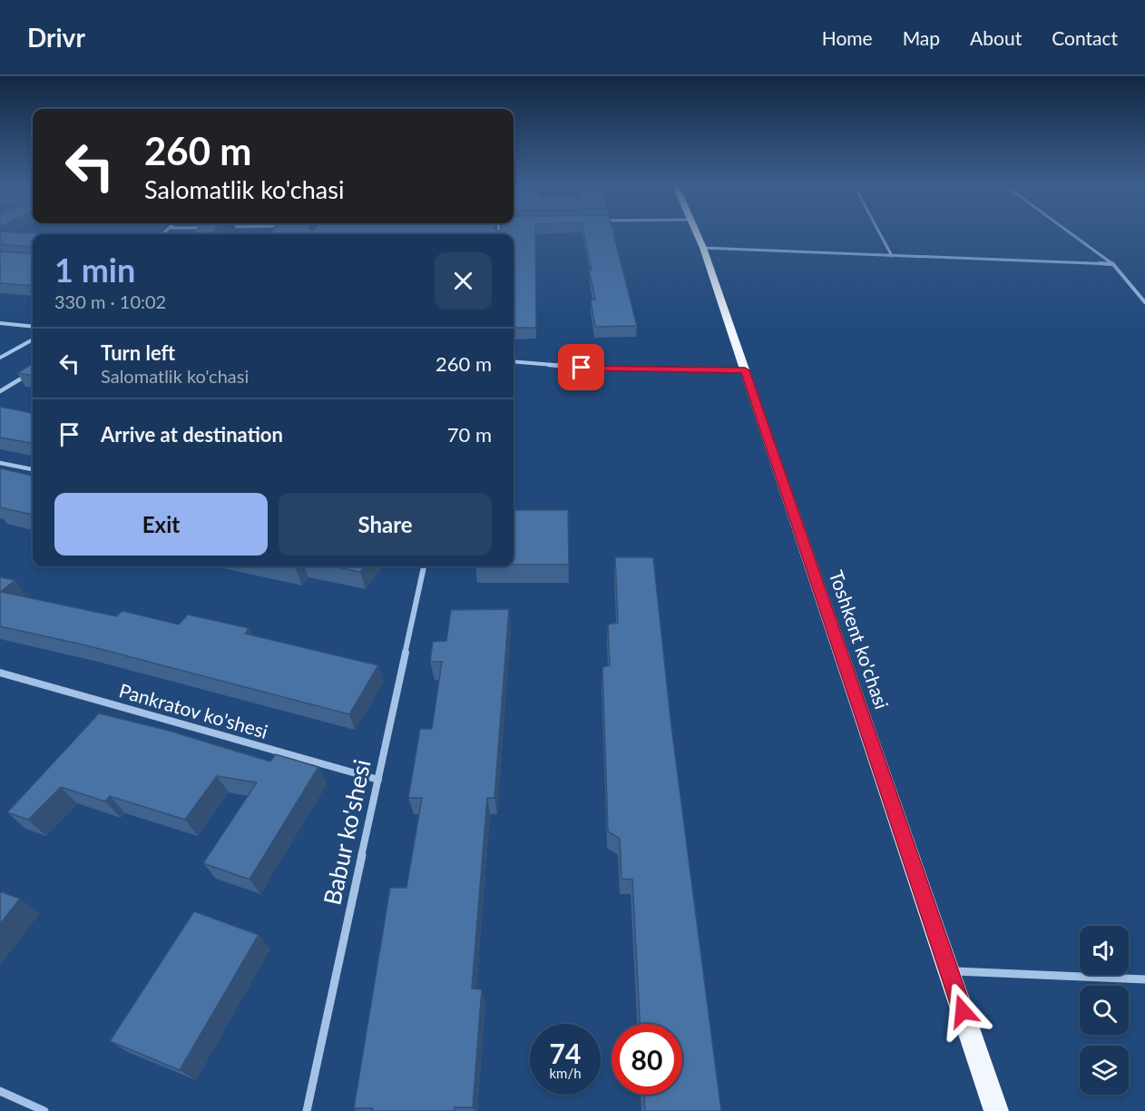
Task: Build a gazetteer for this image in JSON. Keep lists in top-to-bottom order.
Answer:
{
  "streets": {
    "highway": ["Toshkent ko'chasi"],
    "street": ["Pankratov ko'shesi", "Babur ko'shesi"]
  },
  "crossings": [
    ["Pankratov ko'shesi", "Babur ko'shesi"]
  ],
  "page": {
    "header": "Drivr",
    "nav": [
      "Home",
      "Map",
      "About",
      "Contact"
    ],
    "turn": ["260 m", "Salomatlik ko'chasi"],
    "heading": ["1 min", "330 m · 10:02"],
    "list": [
      {
        "name": "Turn left",
        "note": "Salomatlik ko'chasi",
        "value": "260 m"
      },
      {
        "name": "Arrive at destination",
        "value": "70 m"
      }
    ],
    "buttons": ["Exit", "Share"],
    "speed": "74 km/h",
    "limit": "80"
  }
}
